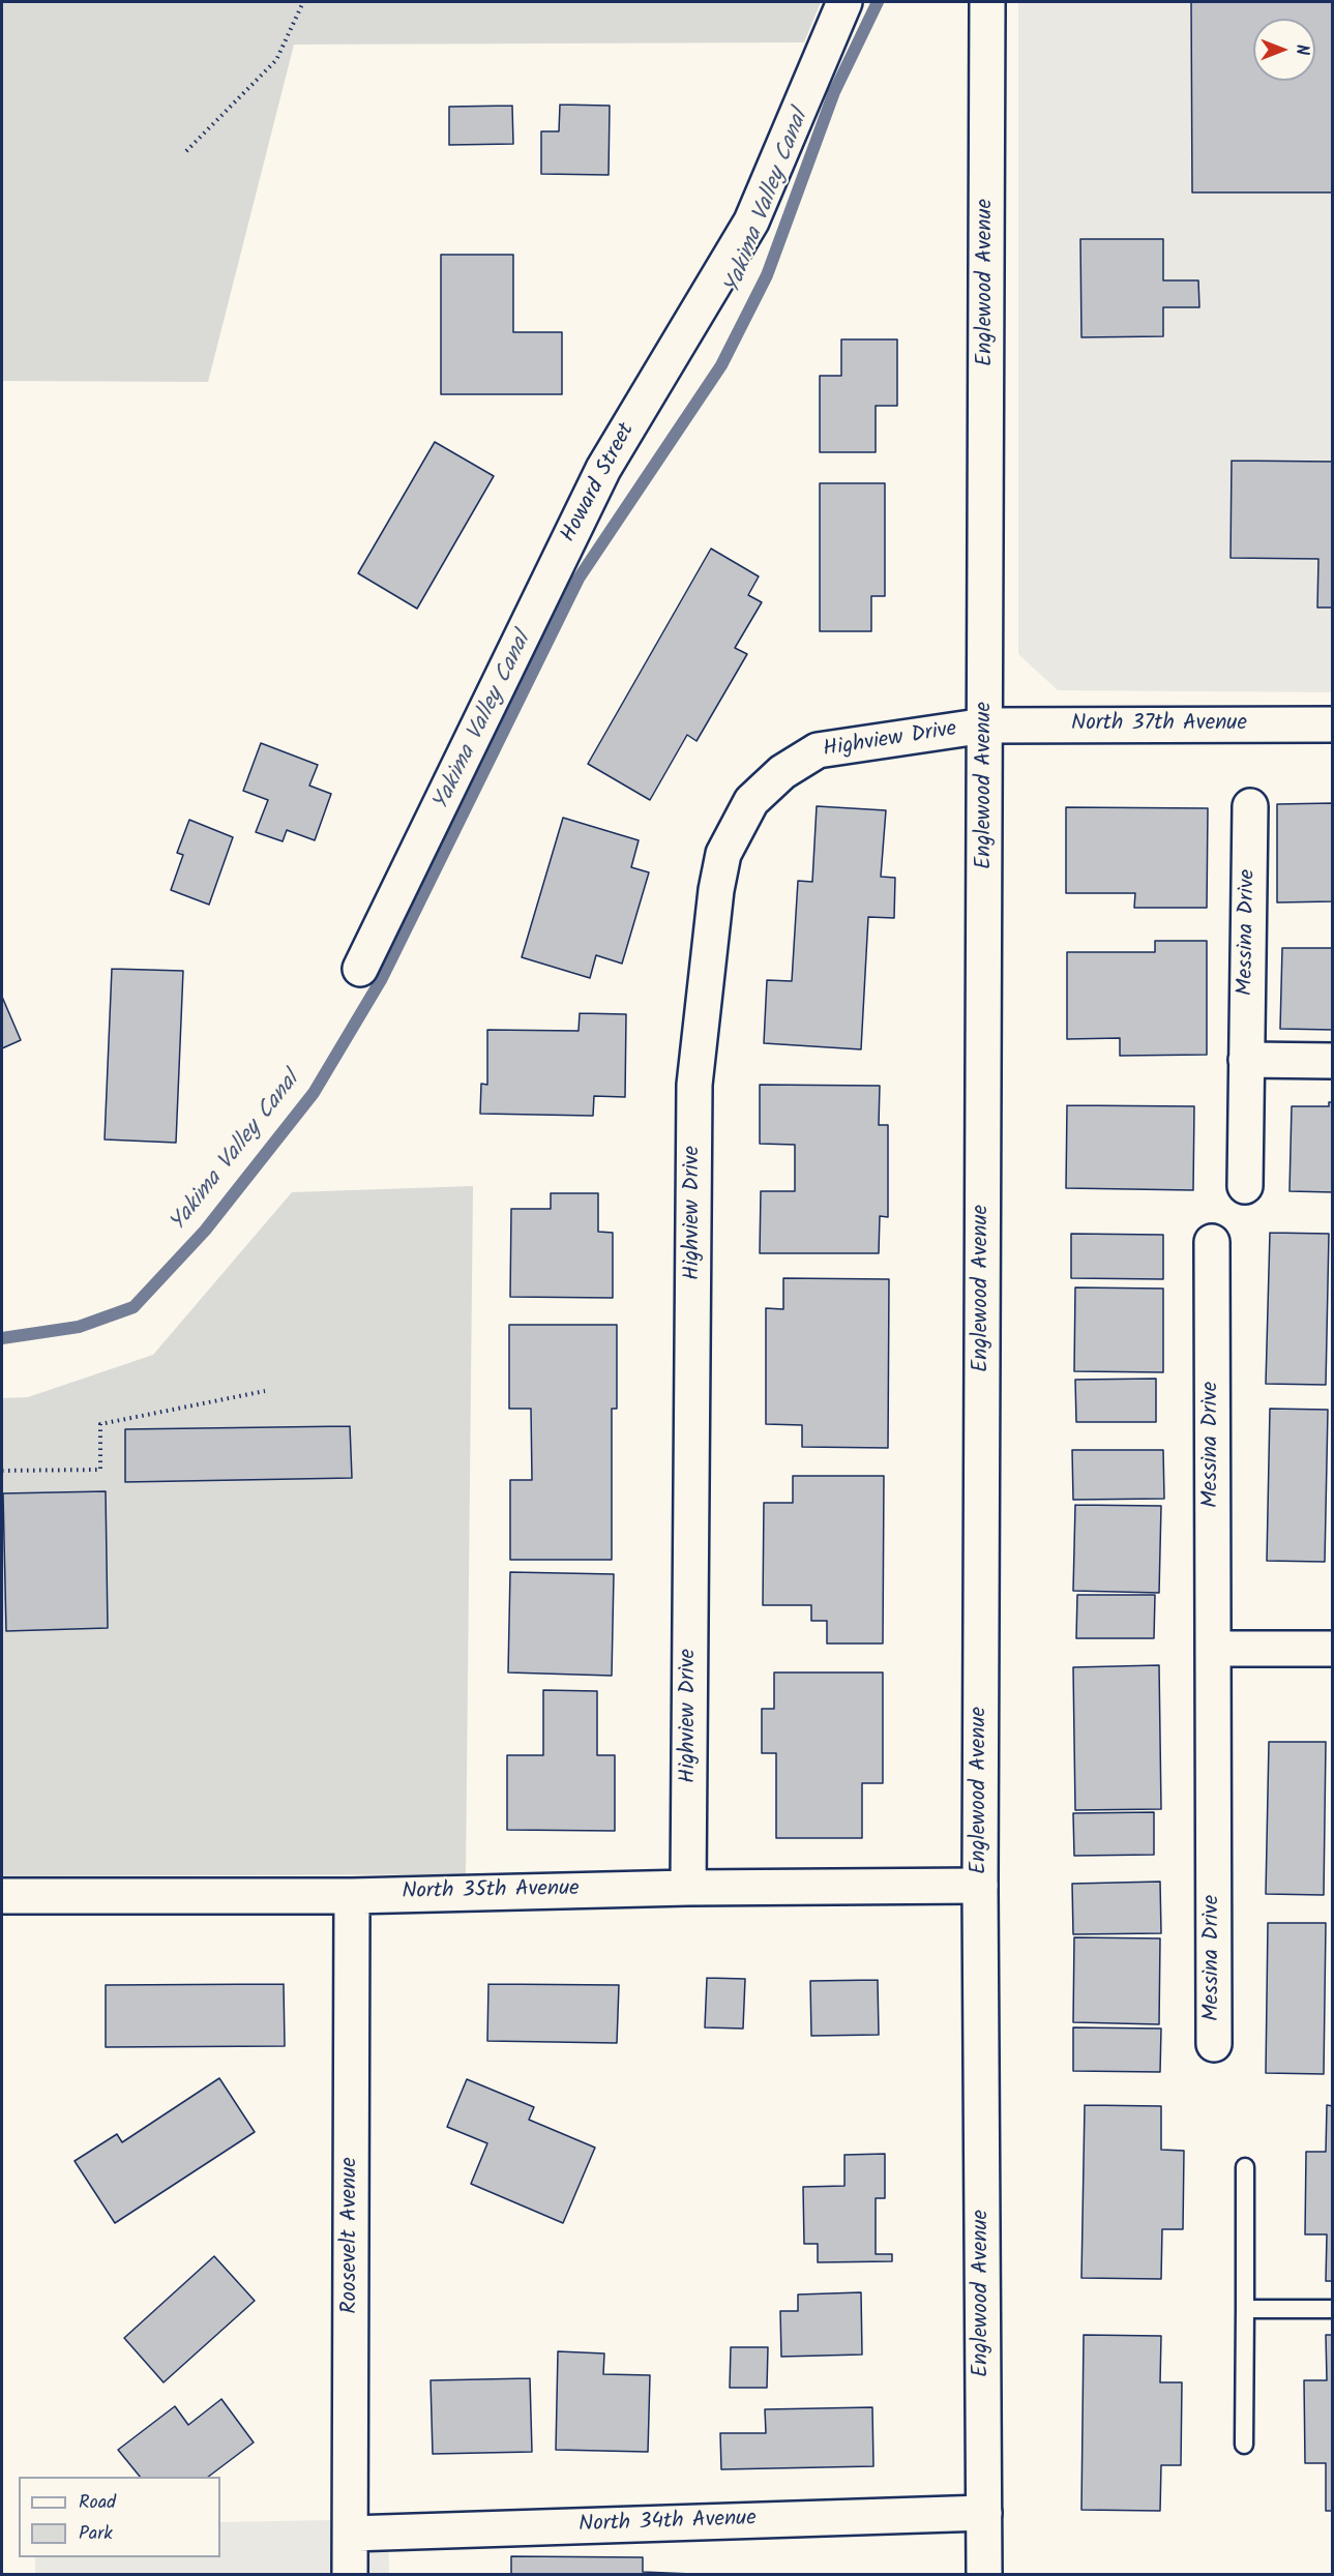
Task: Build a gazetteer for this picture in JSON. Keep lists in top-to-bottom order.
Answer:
{
  "streets": {
    "street": [
      "Englewood Avenue",
      "Howard Street",
      "North 37th Avenue",
      "Highview Drive",
      "Messina Drive",
      "North 35th Avenue",
      "Roosevelt Avenue",
      "North 34th Avenue"
    ]
  },
  "crossings": [
    ["Englewood Avenue", "North 37th Avenue"],
    ["Englewood Avenue", "Highview Drive"],
    ["Englewood Avenue", "North 35th Avenue"],
    ["Englewood Avenue", "North 34th Avenue"],
    ["North 37th Avenue", "Highview Drive"],
    ["Highview Drive", "North 35th Avenue"],
    ["North 35th Avenue", "Roosevelt Avenue"],
    ["Roosevelt Avenue", "North 34th Avenue"]
  ],
  "water": ["Yakima Valley Canal"],
  "legend": ["Road", "Park"],
  "north": "right"
}
